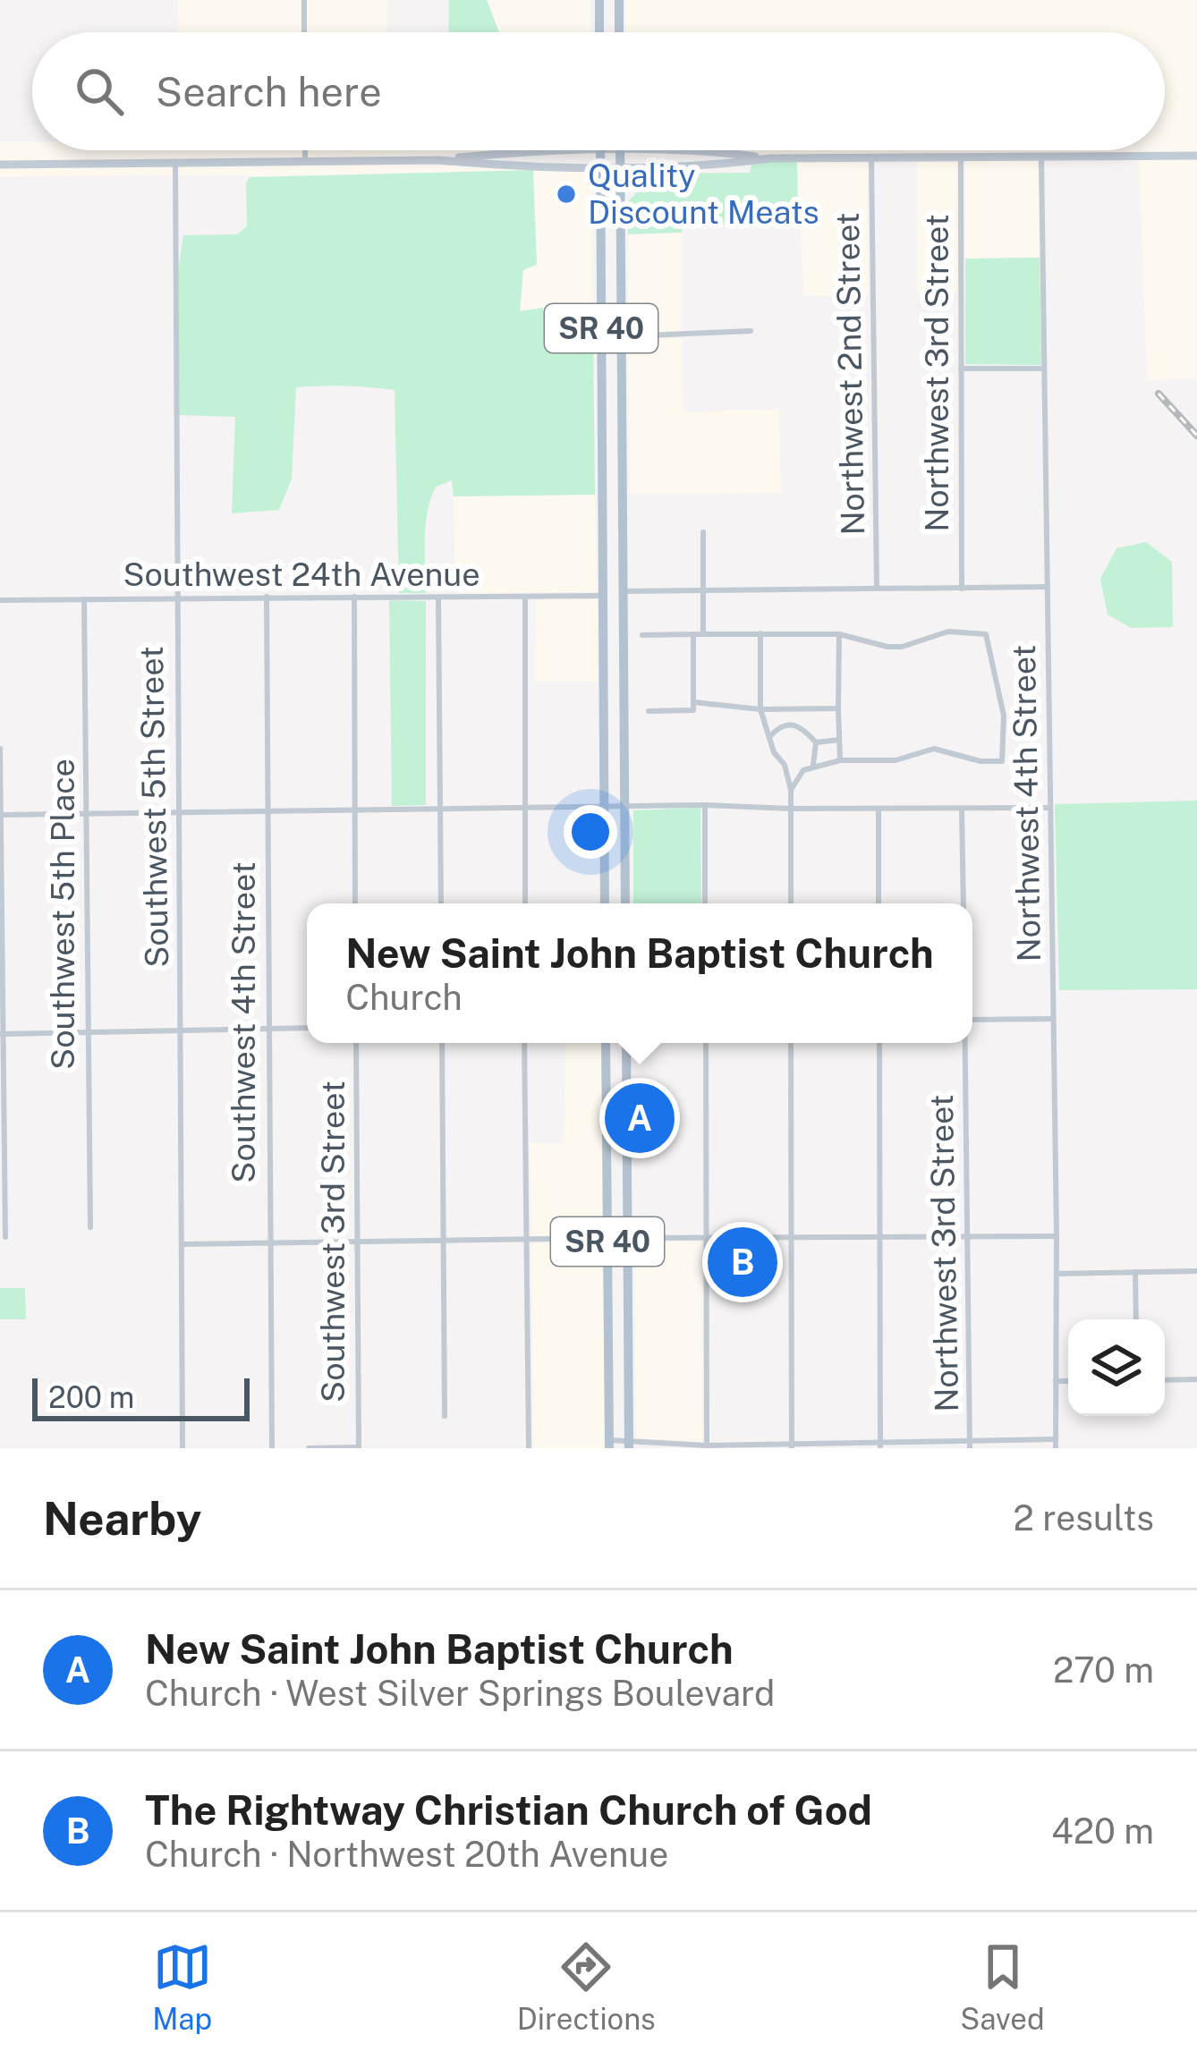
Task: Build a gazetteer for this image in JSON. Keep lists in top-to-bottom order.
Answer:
{
  "streets": {
    "main road": ["SR 40"],
    "street": [
      "Northwest 3rd Street",
      "Northwest 2nd Street",
      "Southwest 24th Avenue",
      "Northwest 4th Street",
      "Southwest 5th Street",
      "Southwest 5th Place",
      "Southwest 4th Street",
      "Southwest 3rd Street"
    ]
  },
  "crossings": [
    ["SR 40", "Southwest 24th Avenue"],
    ["Southwest 24th Avenue", "Southwest 5th Street"],
    ["Southwest 24th Avenue", "Southwest 5th Place"],
    ["Southwest 24th Avenue", "Southwest 4th Street"]
  ],
  "places": ["Quality Discount Meats"],
  "scale_bar": "200 m",
  "page": {
    "search": "Search here",
    "popup": ["New Saint John Baptist Church", "Church"],
    "pins": ["A", "B"],
    "scale": "200 m",
    "heading": ["Nearby", "2 results"],
    "list": [
      {
        "mark": "A",
        "name": "New Saint John Baptist Church",
        "note": "Church · West Silver Springs Boulevard",
        "value": "270 m"
      },
      {
        "mark": "B",
        "name": "The Rightway Christian Church of God",
        "note": "Church · Northwest 20th Avenue",
        "value": "420 m"
      }
    ],
    "nav": ["Map", "Directions", "Saved"]
  }
}
